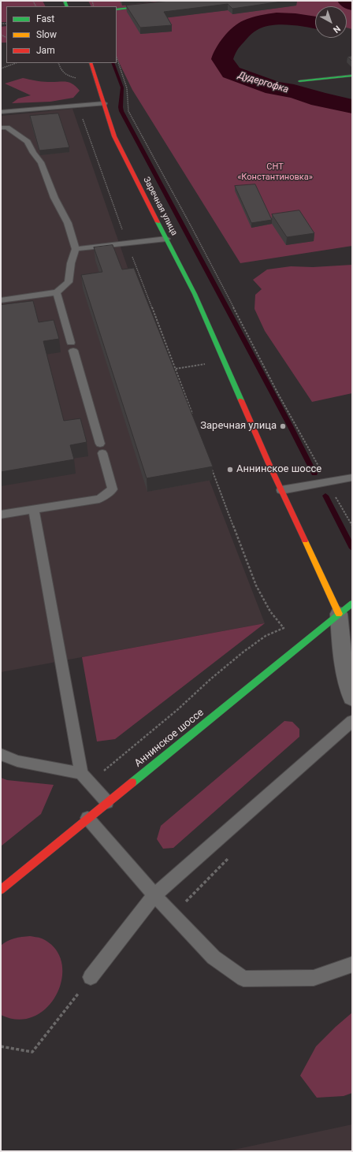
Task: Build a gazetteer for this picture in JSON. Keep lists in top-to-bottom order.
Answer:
{
  "streets": {
    "street": ["Заречная улица", "Аннинское шоссе"]
  },
  "crossings": [
    ["Заречная улица", "Аннинское шоссе"]
  ],
  "water": ["Дудергофка"],
  "parks": ["СНТ «Константиновка»"],
  "places": ["Заречная улица", "Аннинское шоссе"],
  "legend": ["Fast", "Slow", "Jam"],
  "north": "bottom right"
}
